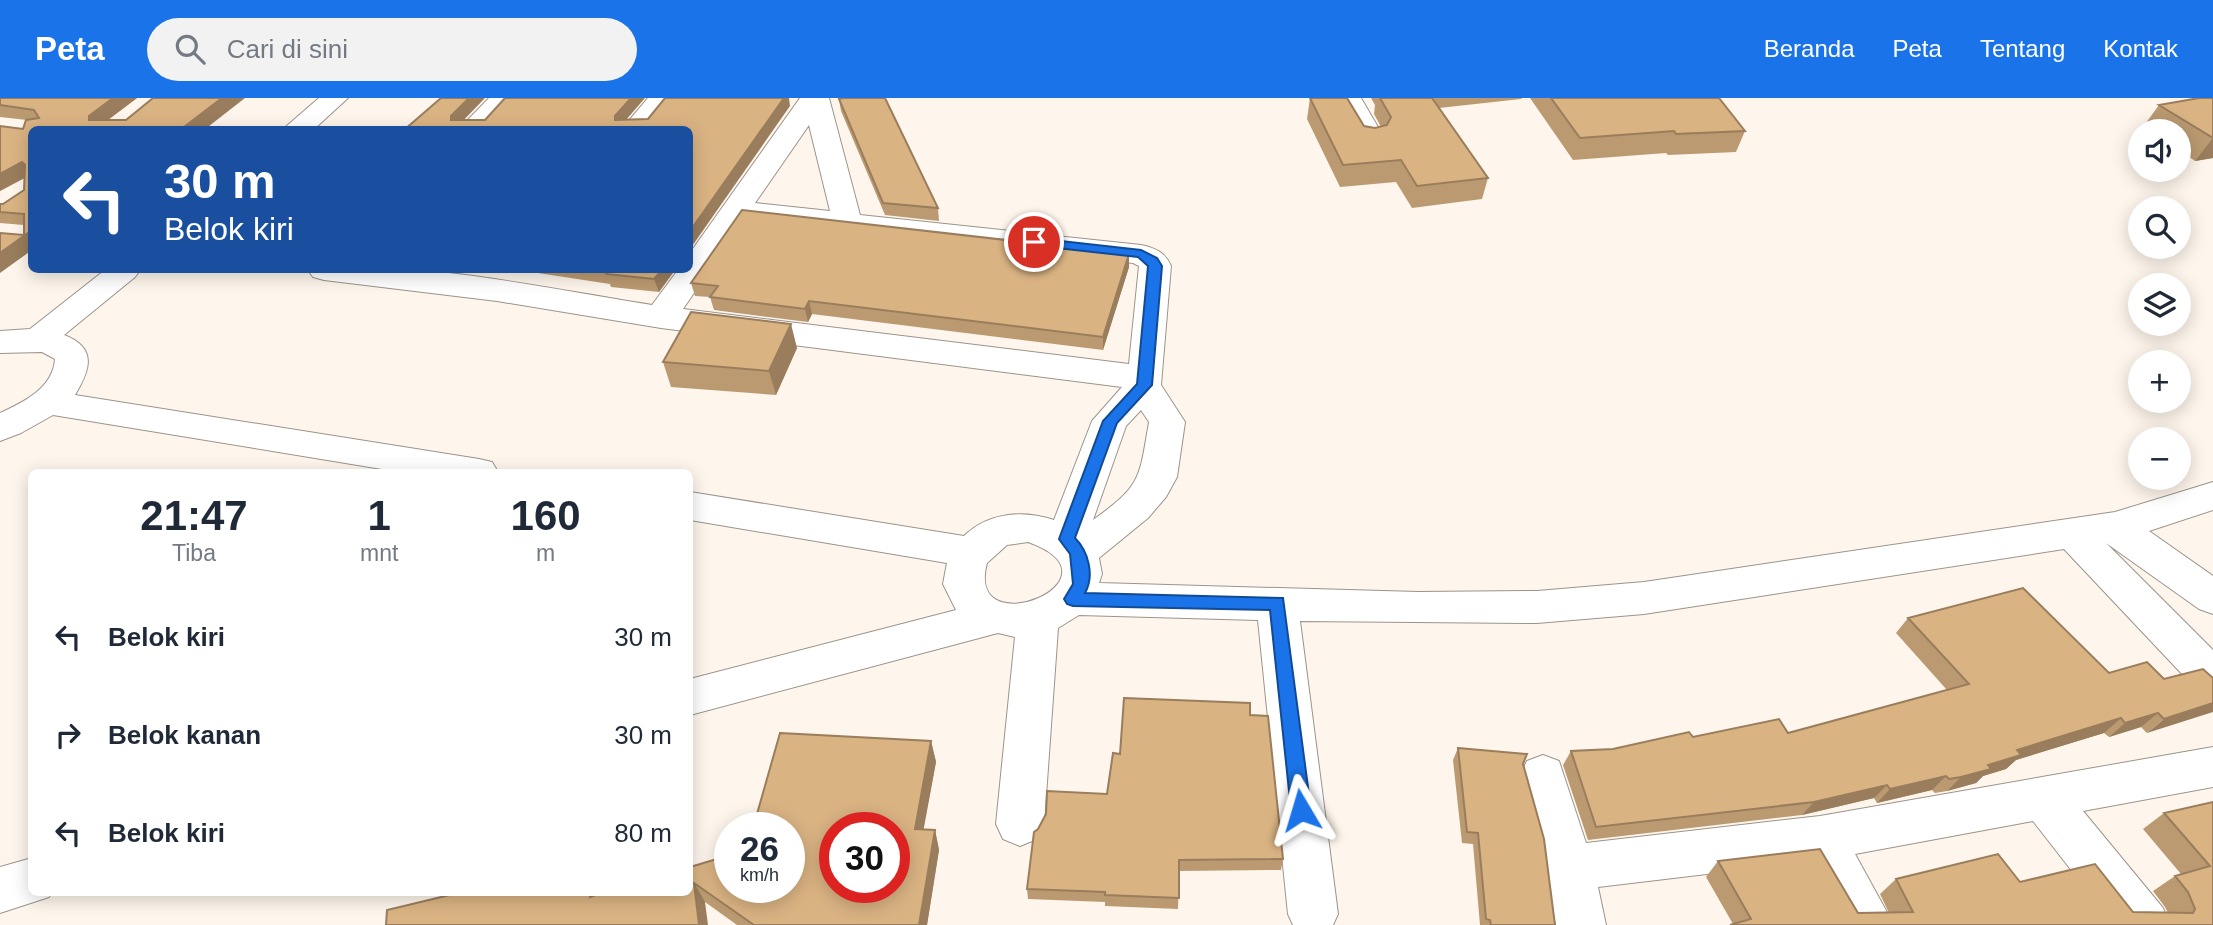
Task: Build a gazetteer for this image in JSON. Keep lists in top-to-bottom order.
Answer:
{
  "page": {
    "header": "Peta",
    "search": "Cari di sini",
    "nav": [
      "Beranda",
      "Peta",
      "Tentang",
      "Kontak"
    ],
    "map_buttons": ["+", "−"],
    "turn": ["30 m", "Belok kiri"],
    "eta": [
      "21:47",
      "Tiba",
      "1",
      "mnt",
      "160",
      "m"
    ],
    "list": [
      {
        "name": "Belok kiri",
        "value": "30 m"
      },
      {
        "name": "Belok kanan",
        "value": "30 m"
      },
      {
        "name": "Belok kiri",
        "value": "80 m"
      }
    ],
    "speed": "26 km/h",
    "limit": "30"
  }
}
